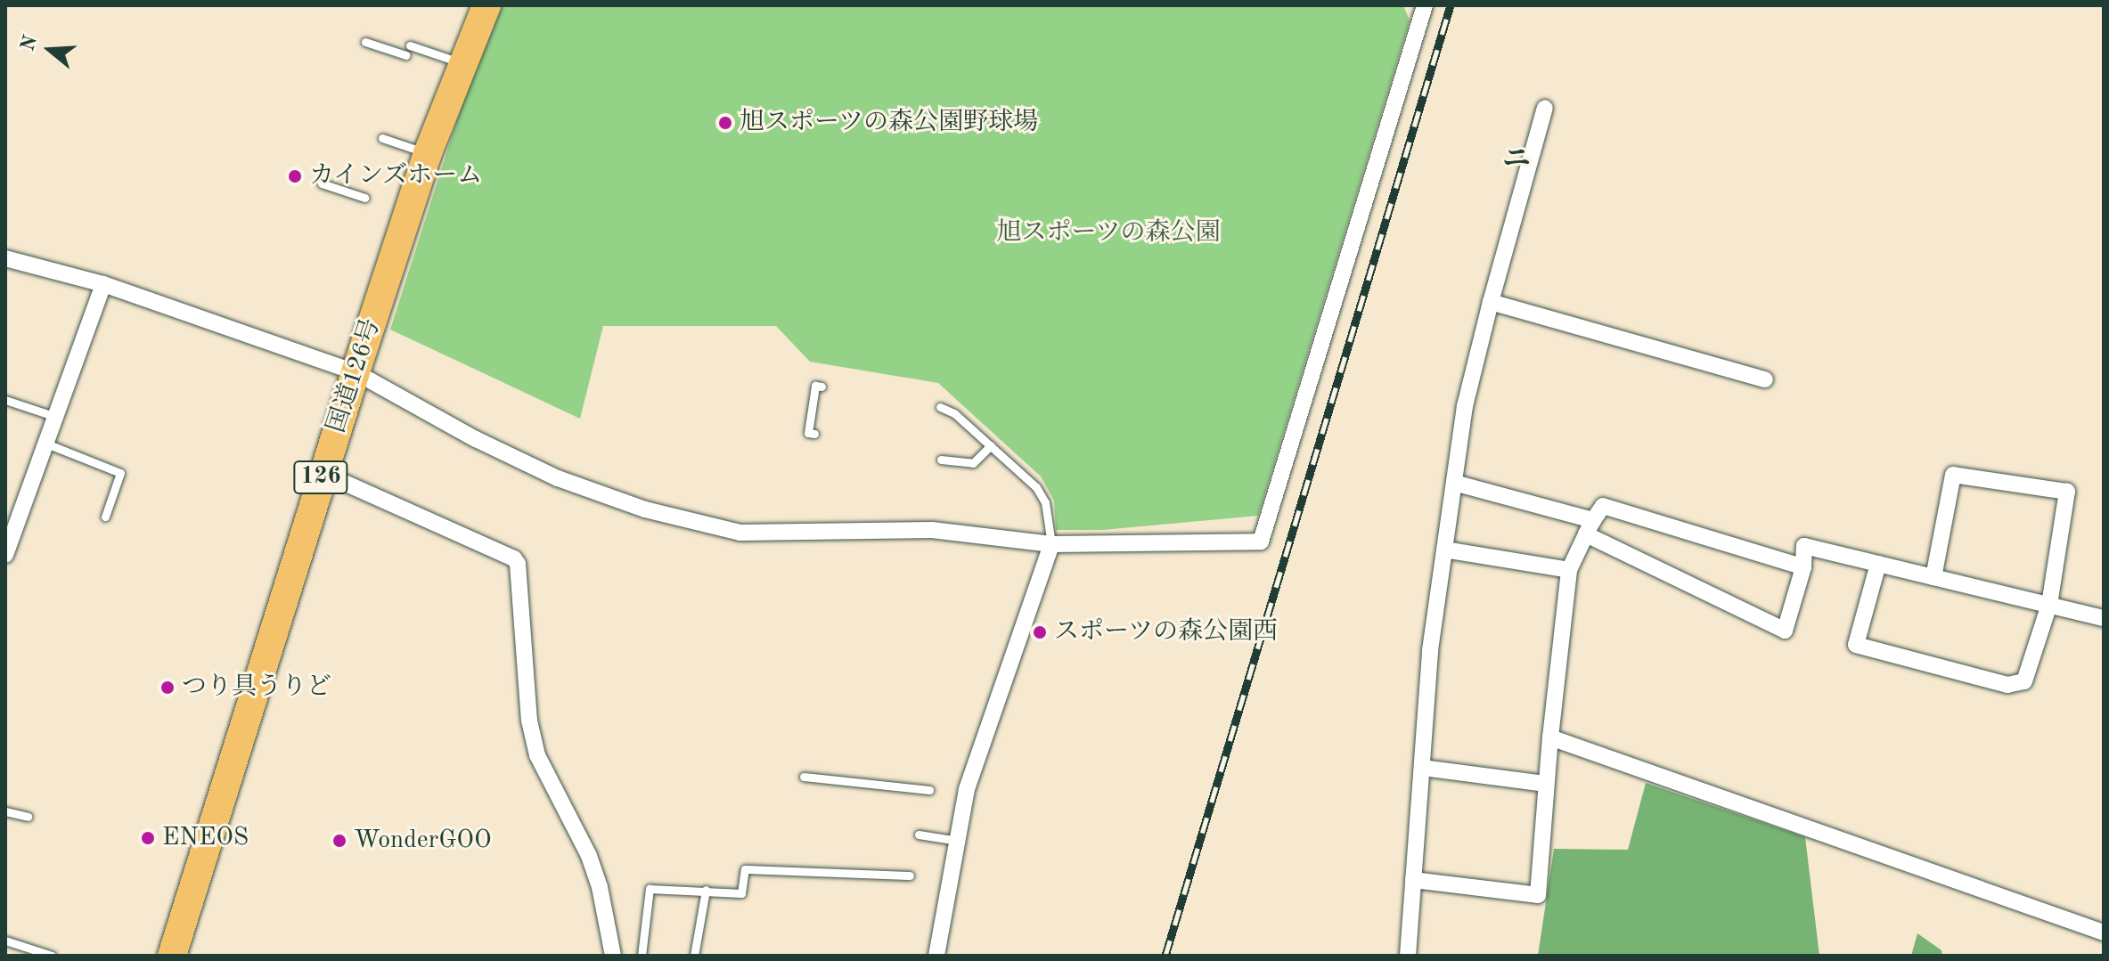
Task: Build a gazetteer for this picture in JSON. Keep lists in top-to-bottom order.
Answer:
{
  "streets": {
    "highway": ["国道126号", "126"]
  },
  "districts": ["ニ"],
  "parks": ["旭スポーツの森公園"],
  "places": [
    "旭スポーツの森公園野球場",
    "カインズホーム",
    "スポーツの森公園西",
    "つり具うりど",
    "ENEOS",
    "WonderGOO"
  ],
  "north": "left"
}
